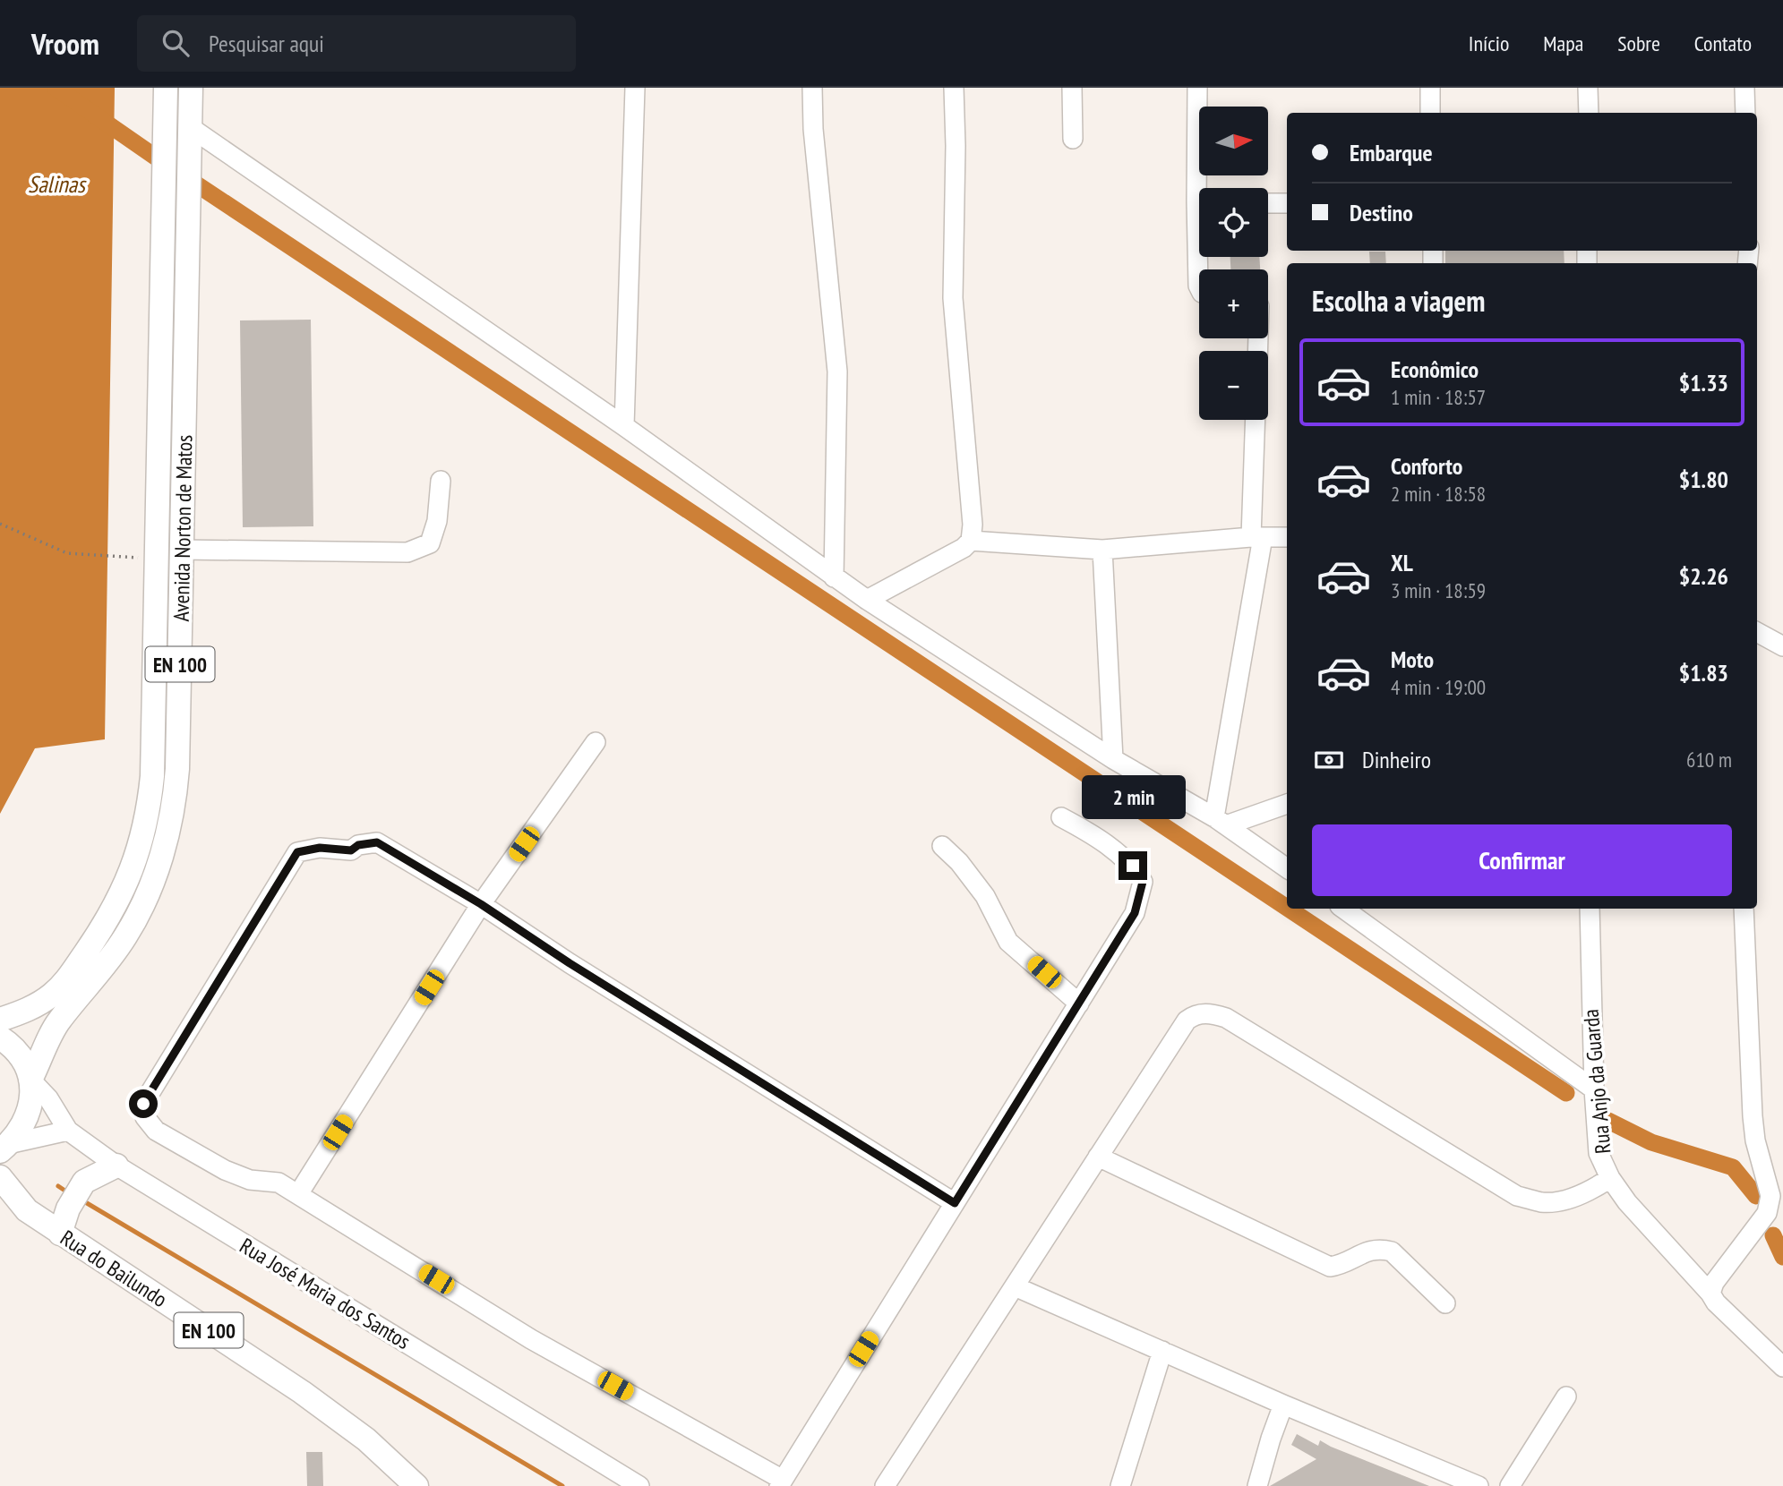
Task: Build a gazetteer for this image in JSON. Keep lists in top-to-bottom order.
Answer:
{
  "streets": {
    "main road": ["Avenida Norton de Matos", "EN 100", "Rua do Bailundo"],
    "street": ["Rua Anjo da Guarda", "Rua José Maria dos Santos"]
  },
  "crossings": [
    ["Avenida Norton de Matos", "EN 100"],
    ["Avenida Norton de Matos", "Rua José Maria dos Santos"],
    ["EN 100", "Rua José Maria dos Santos"]
  ],
  "water": ["Salinas"],
  "north": "right",
  "page": {
    "header": "Vroom",
    "search": "Pesquisar aqui",
    "nav": [
      "Início",
      "Mapa",
      "Sobre",
      "Contato"
    ],
    "map_buttons": ["+", "−"],
    "banner": ["Embarque", "Destino"],
    "heading": "Escolha a viagem",
    "list": [
      {
        "name": "Econômico",
        "note": "1 min · 18:57",
        "value": "$1.33"
      },
      {
        "name": "Conforto",
        "note": "2 min · 18:58",
        "value": "$1.80"
      },
      {
        "name": "XL",
        "note": "3 min · 18:59",
        "value": "$2.26"
      },
      {
        "name": "Moto",
        "note": "4 min · 19:00",
        "value": "$1.83"
      }
    ],
    "pay": ["Dinheiro", "610 m"],
    "bubble": "2 min",
    "buttons": "Confirmar"
  }
}
